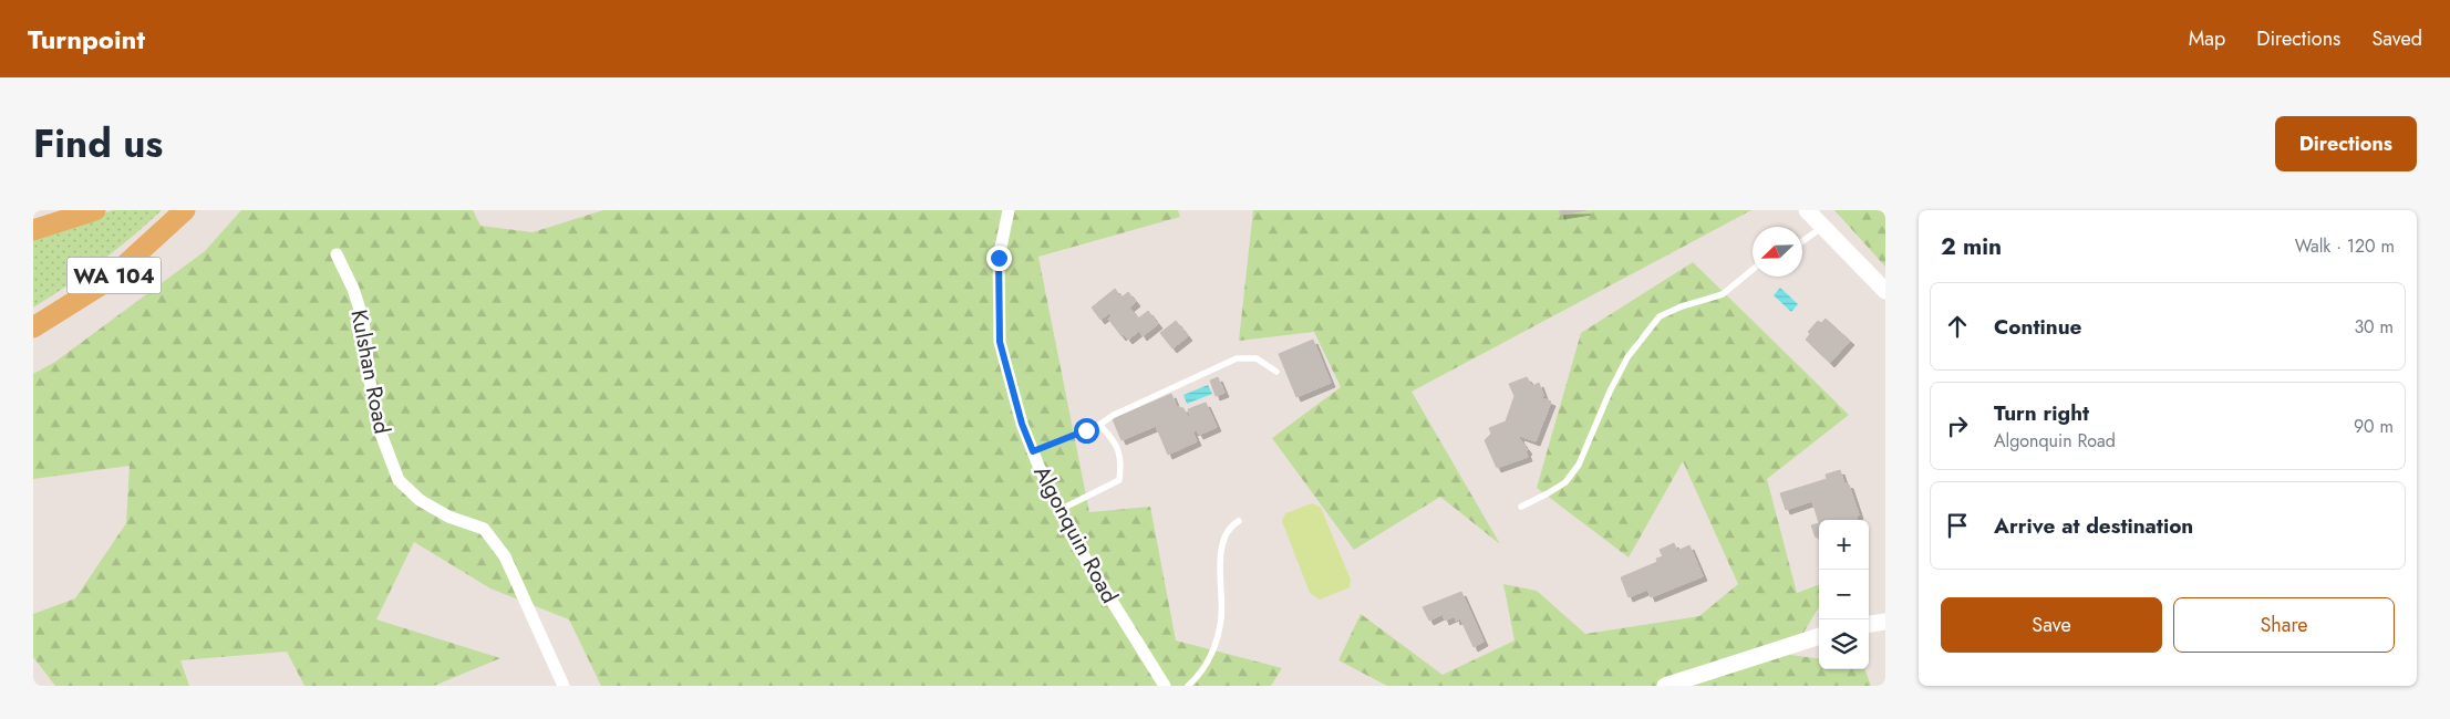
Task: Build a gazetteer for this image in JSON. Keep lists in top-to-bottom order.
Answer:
{
  "streets": {
    "main road": ["WA 104"],
    "street": ["Kulshan Road", "Algonquin Road"]
  },
  "north": "bottom left",
  "page": {
    "header": "Turnpoint",
    "nav": ["Map", "Directions", "Saved"],
    "title": "Find us",
    "buttons": [
      "Directions",
      ["Save", "Share"]
    ],
    "heading": ["2 min", "Walk · 120 m"],
    "list": [
      ["Continue", "30 m"],
      ["Turn right", "Algonquin Road", "90 m"],
      "Arrive at destination"
    ],
    "map_buttons": ["+", "−"]
  }
}
